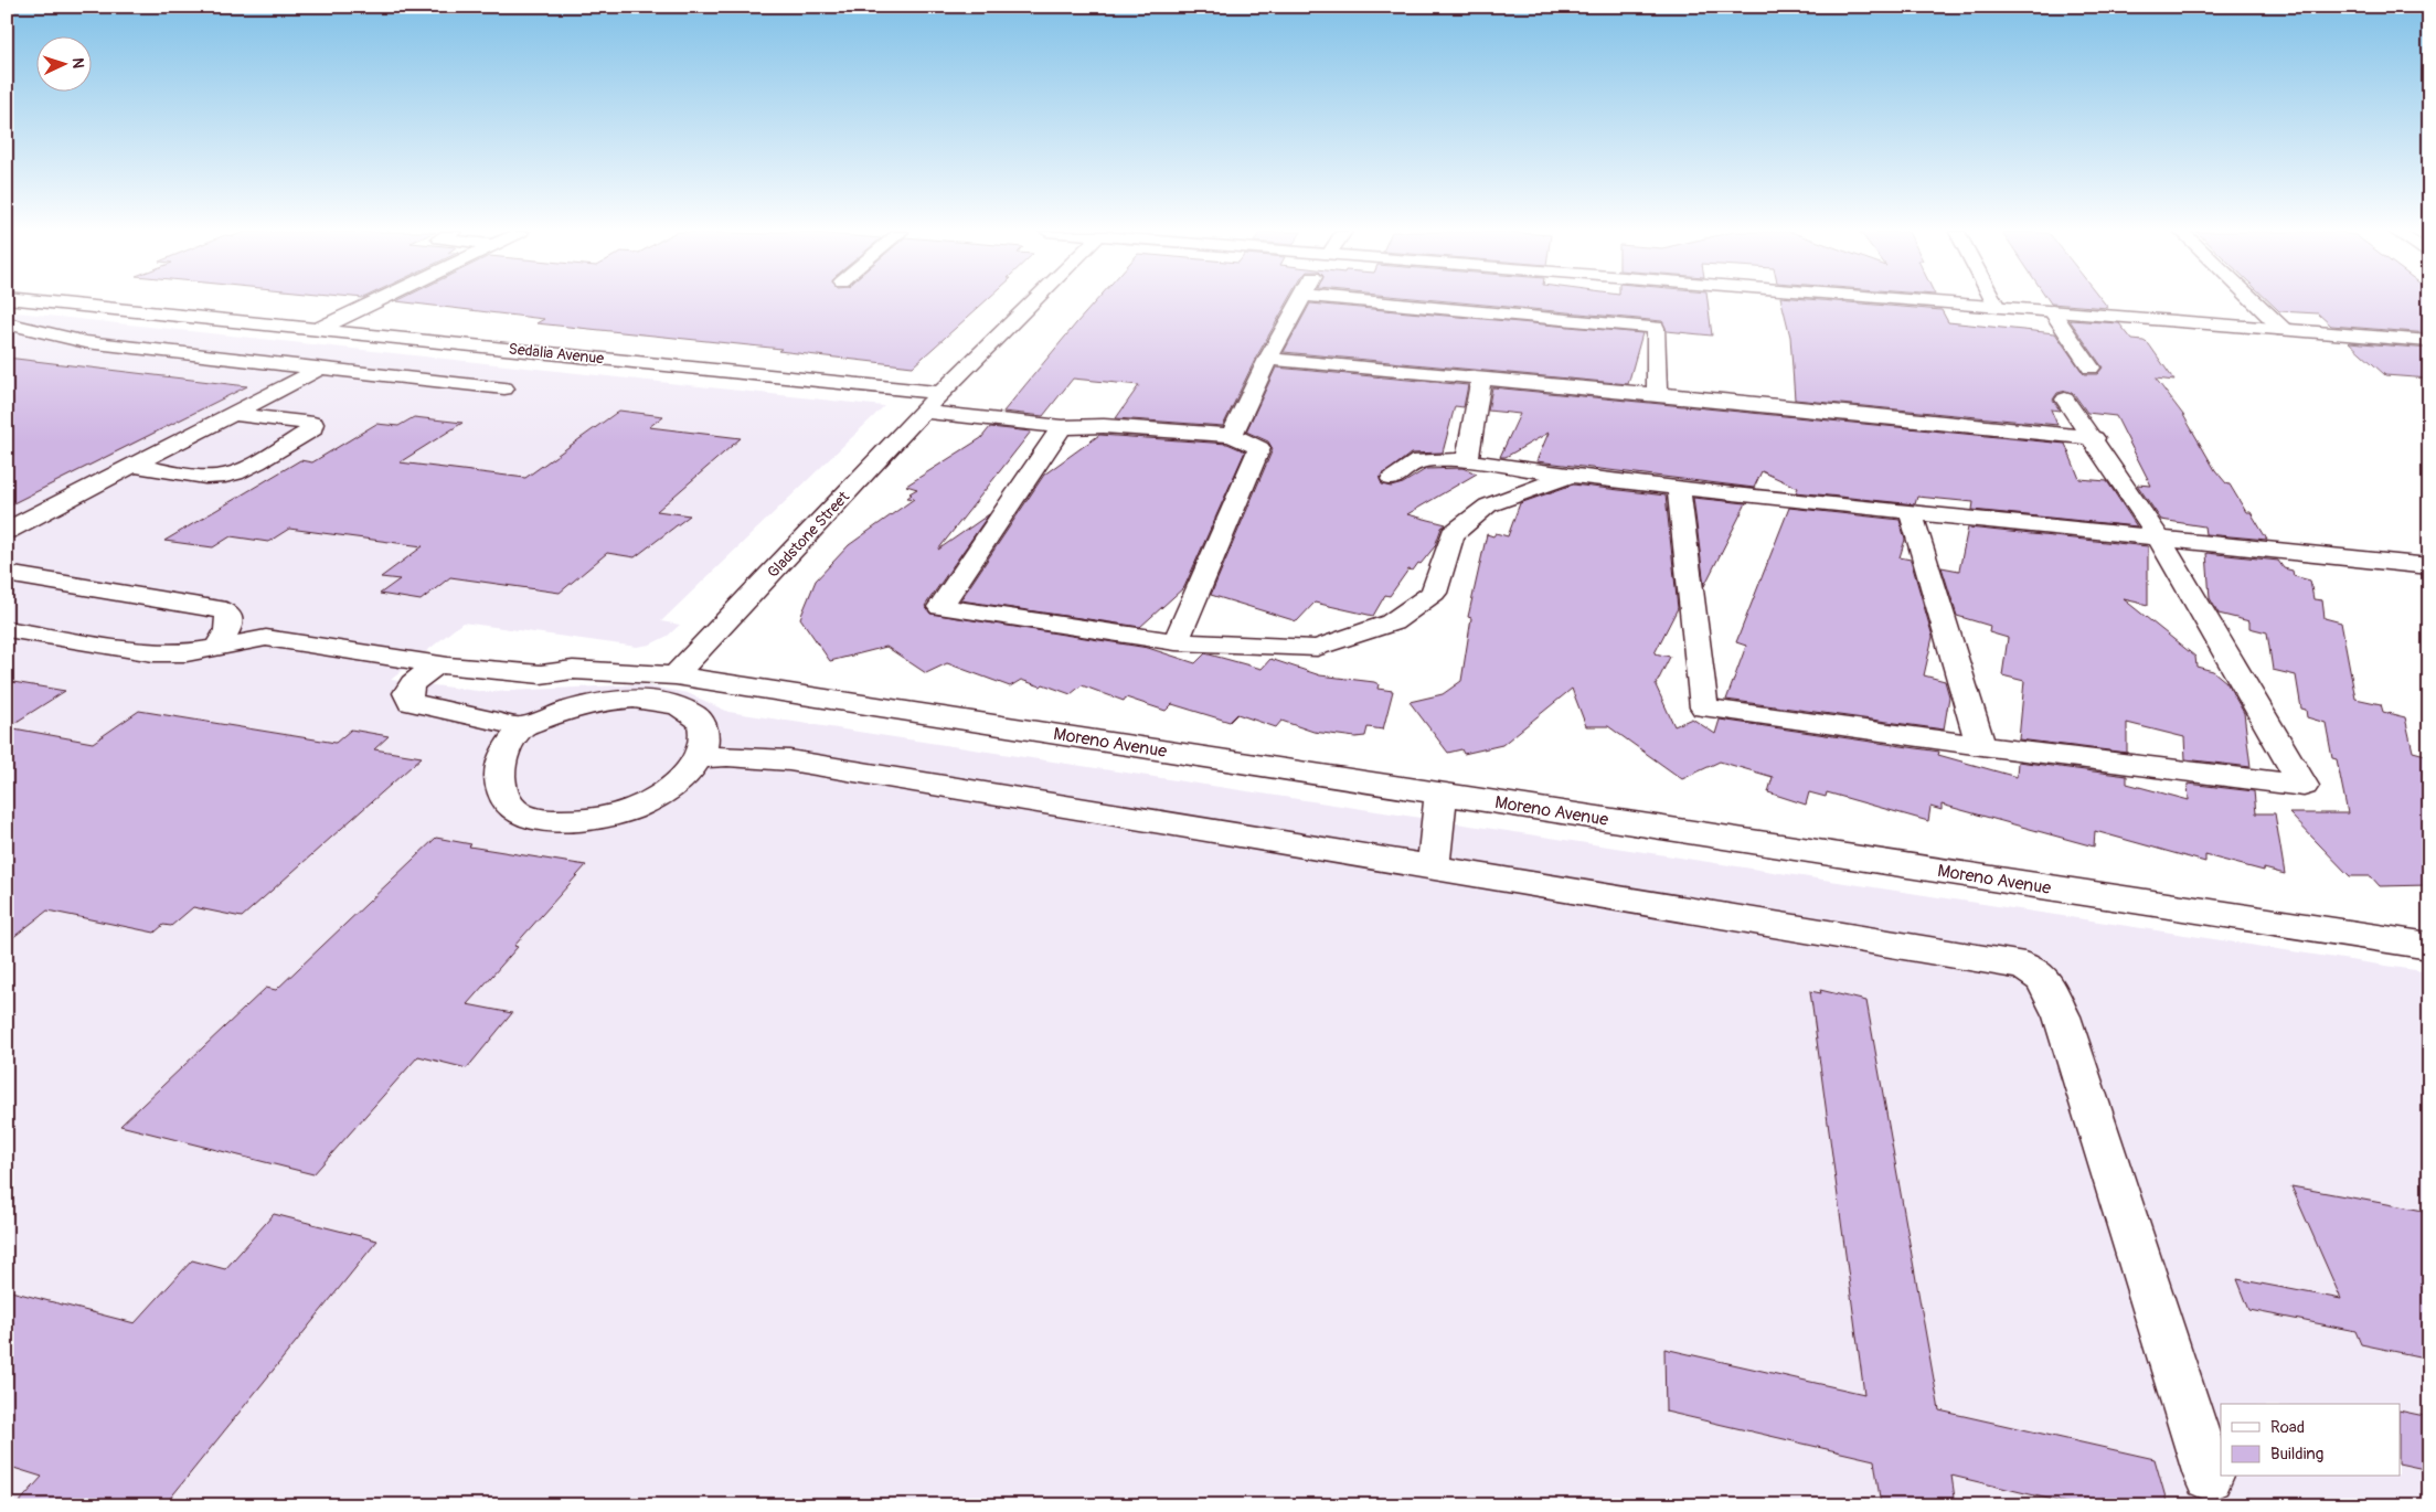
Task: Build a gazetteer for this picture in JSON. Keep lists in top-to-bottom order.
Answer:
{
  "streets": {
    "street": ["Sedalia Avenue", "Gladstone Street", "Moreno Avenue"]
  },
  "crossings": [
    ["Sedalia Avenue", "Gladstone Street"],
    ["Gladstone Street", "Moreno Avenue"]
  ],
  "legend": ["Road", "Building"],
  "north": "right"
}
